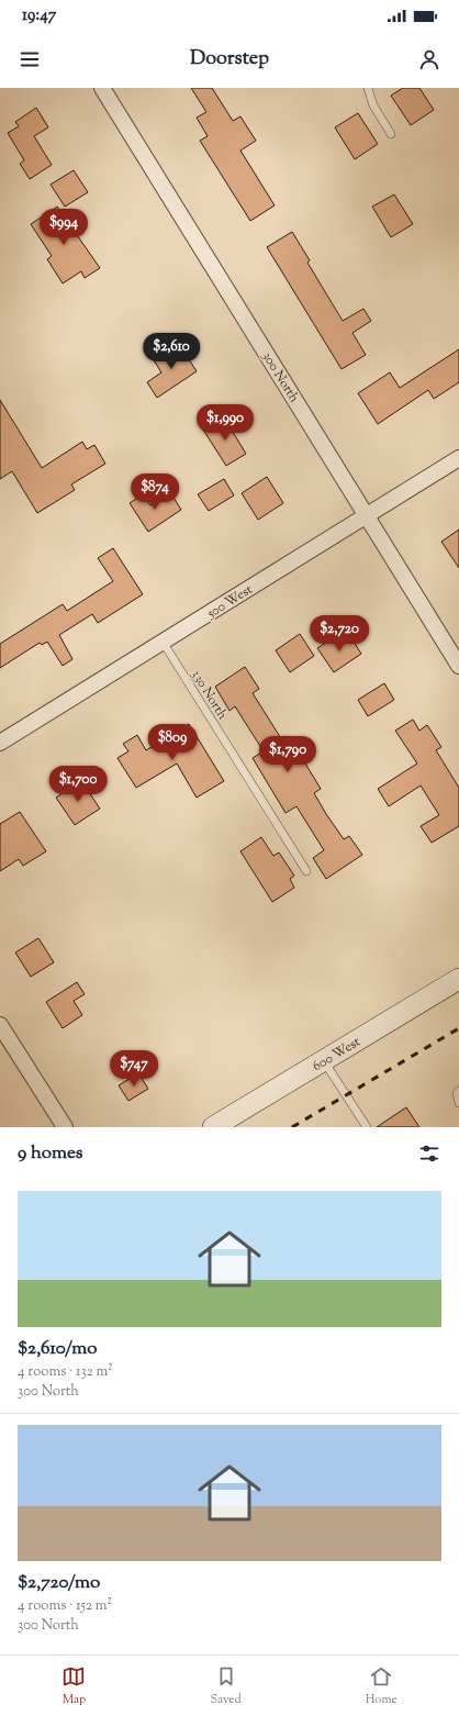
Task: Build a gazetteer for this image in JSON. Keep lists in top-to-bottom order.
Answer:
{
  "streets": {
    "main road": ["600 West"],
    "street": ["300 North", "500 West"],
    "lane": ["330 North"]
  },
  "crossings": [
    ["300 North", "500 West"],
    ["500 West", "330 North"]
  ],
  "page": {
    "status": "19:47",
    "header": "Doorstep",
    "price": [
      "$994",
      "$2,610",
      "$1,990",
      "$874",
      "$2,720",
      "$809",
      "$1,790",
      "$1,700",
      "$747"
    ],
    "heading": "9 homes",
    "list": [
      {
        "name": "$2,610/mo",
        "note": "4 rooms · 132 m² · 300 North"
      },
      {
        "name": "$2,720/mo",
        "note": "4 rooms · 152 m² · 300 North"
      }
    ],
    "tabs": ["Map", "Saved", "Home"]
  }
}
